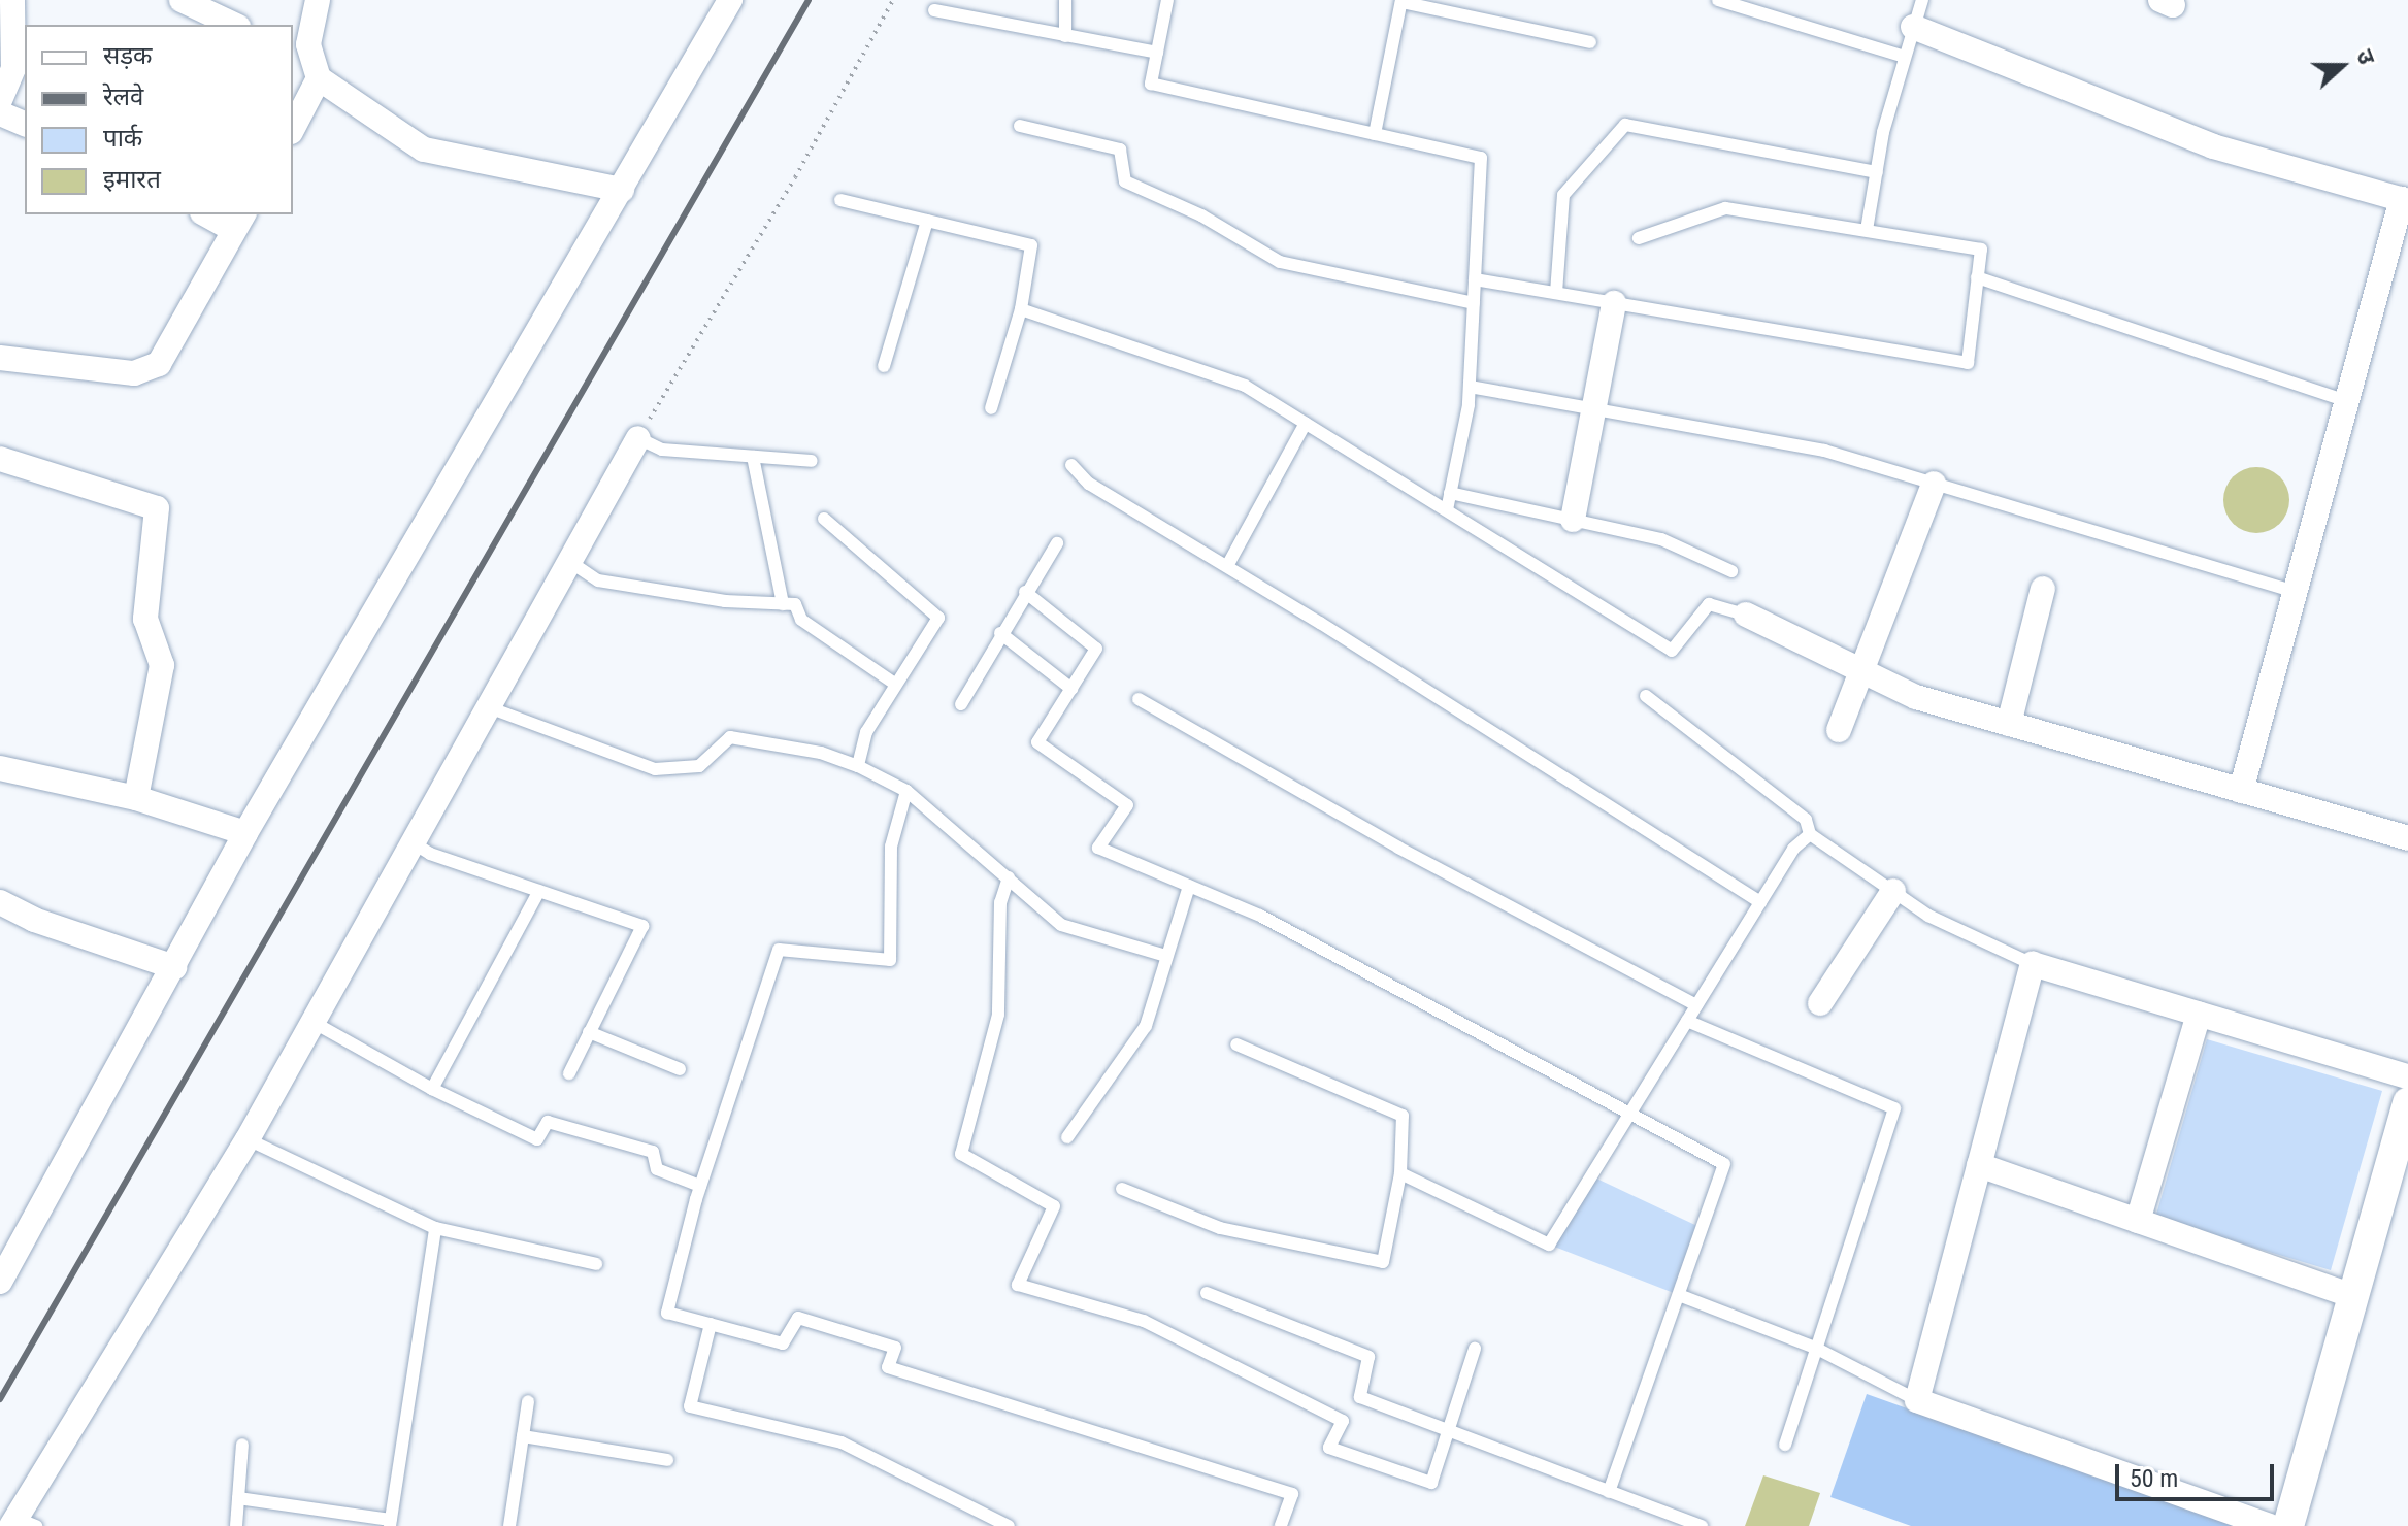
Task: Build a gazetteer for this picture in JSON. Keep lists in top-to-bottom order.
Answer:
{
  "legend": [
    "सड़क",
    "रेलवे",
    "पार्क",
    "इमारत"
  ],
  "scale_bar": "50 m",
  "north": "right"
}
